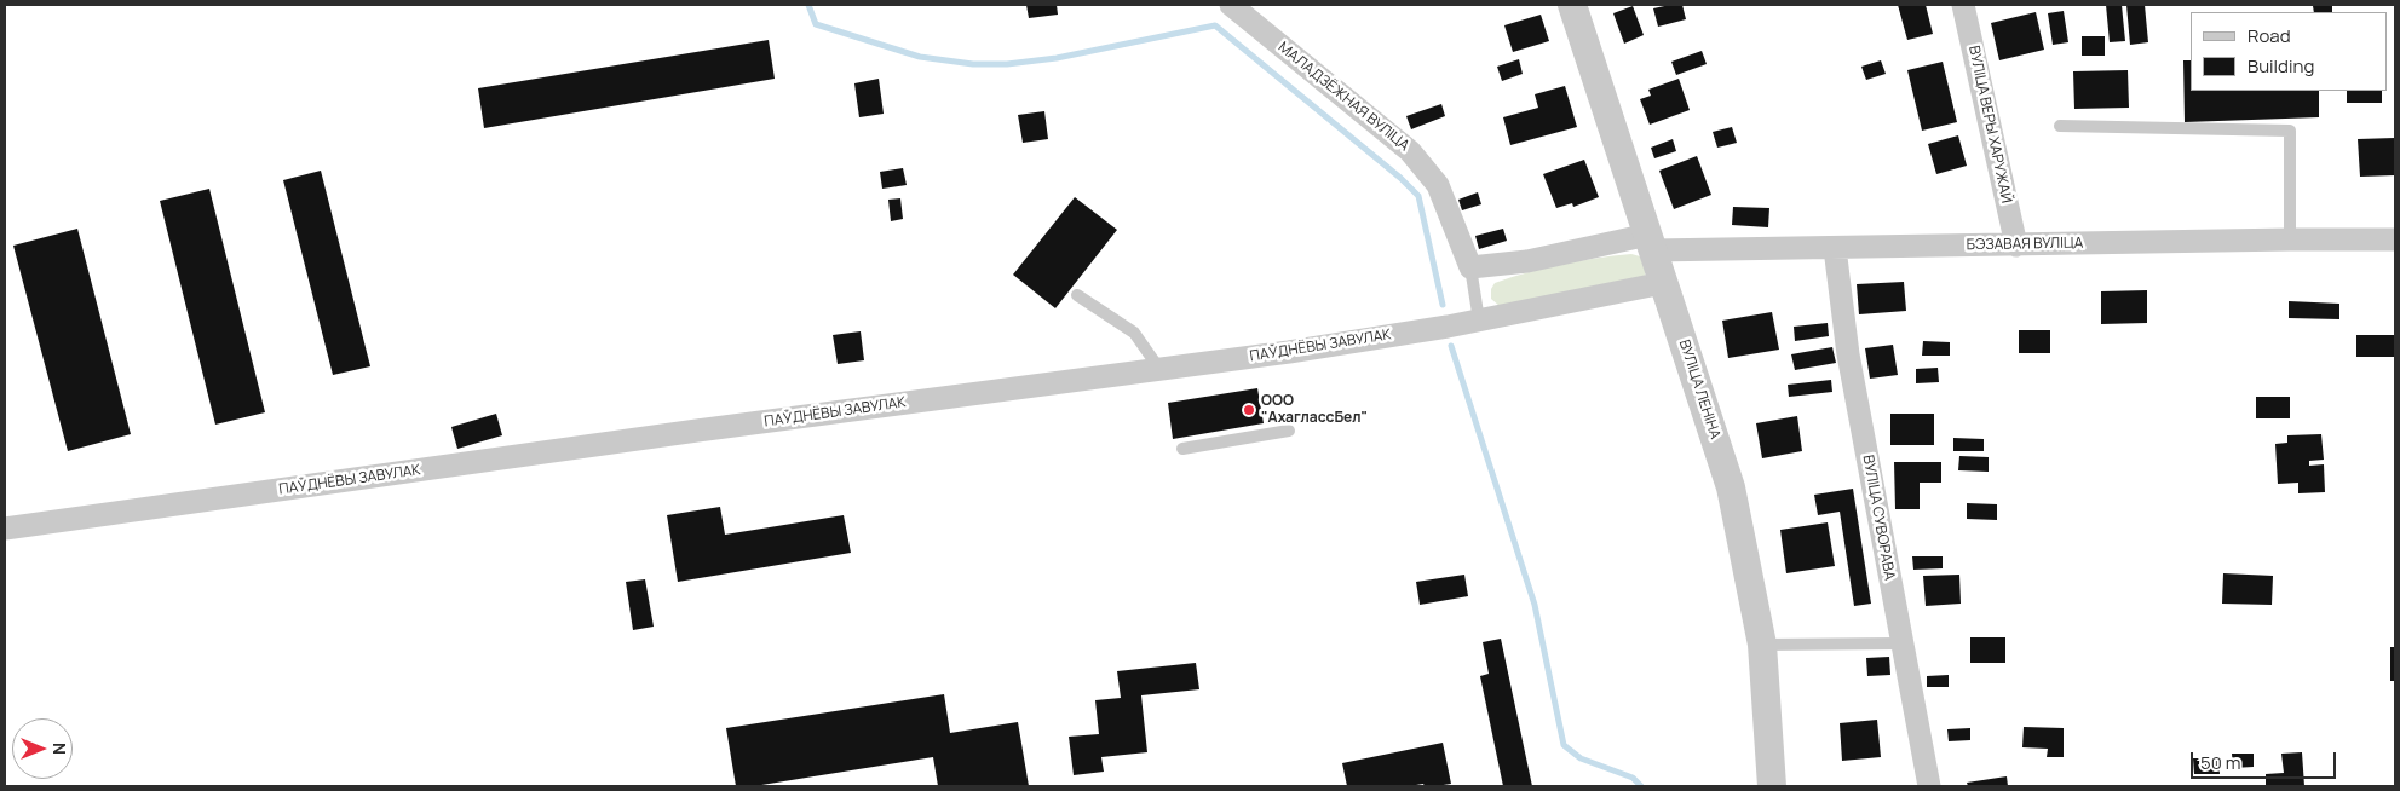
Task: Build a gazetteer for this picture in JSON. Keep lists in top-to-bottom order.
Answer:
{
  "streets": {
    "street": [
      "МАЛАДЗЁЖНАЯ ВУЛІЦА",
      "ВУЛІЦА ВЕРЫ ХАРУЖАЙ",
      "БЭЗАВАЯ ВУЛІЦА",
      "ПАЎДНЁВЫ ЗАВУЛАК",
      "ВУЛІЦА ЛЕНІНА",
      "ВУЛІЦА СУВОРАВА"
    ]
  },
  "crossings": [
    ["ВУЛІЦА ВЕРЫ ХАРУЖАЙ", "БЭЗАВАЯ ВУЛІЦА"],
    ["БЭЗАВАЯ ВУЛІЦА", "ВУЛІЦА ЛЕНІНА"],
    ["БЭЗАВАЯ ВУЛІЦА", "ВУЛІЦА СУВОРАВА"],
    ["ПАЎДНЁВЫ ЗАВУЛАК", "ВУЛІЦА ЛЕНІНА"]
  ],
  "places": ["ООО \"АхаглассБел\""],
  "legend": ["Road", "Building"],
  "scale_bar": "50 m",
  "north": "right"
}
